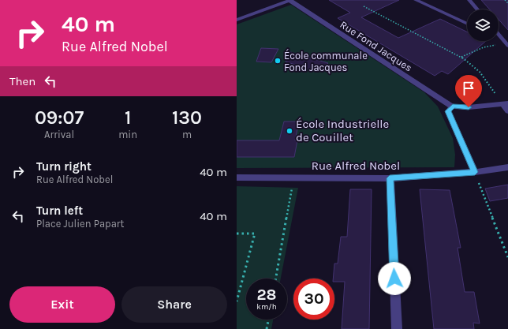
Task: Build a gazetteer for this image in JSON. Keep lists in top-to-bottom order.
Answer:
{
  "streets": {
    "street": ["Rue Fond Jacques", "Rue Alfred Nobel"]
  },
  "places": ["École communale Fond Jacques", "École Industrielle de Couillet"],
  "page": {
    "turn": ["40 m", "Rue Alfred Nobel"],
    "then": "Then",
    "eta": [
      "09:07",
      "Arrival",
      "1",
      "min",
      "130",
      "m"
    ],
    "list": [
      {
        "name": "Turn right",
        "note": "Rue Alfred Nobel",
        "value": "40 m"
      },
      {
        "name": "Turn left",
        "note": "Place Julien Papart",
        "value": "40 m"
      }
    ],
    "speed": "28 km/h",
    "limit": "30",
    "buttons": ["Exit", "Share"]
  }
}
